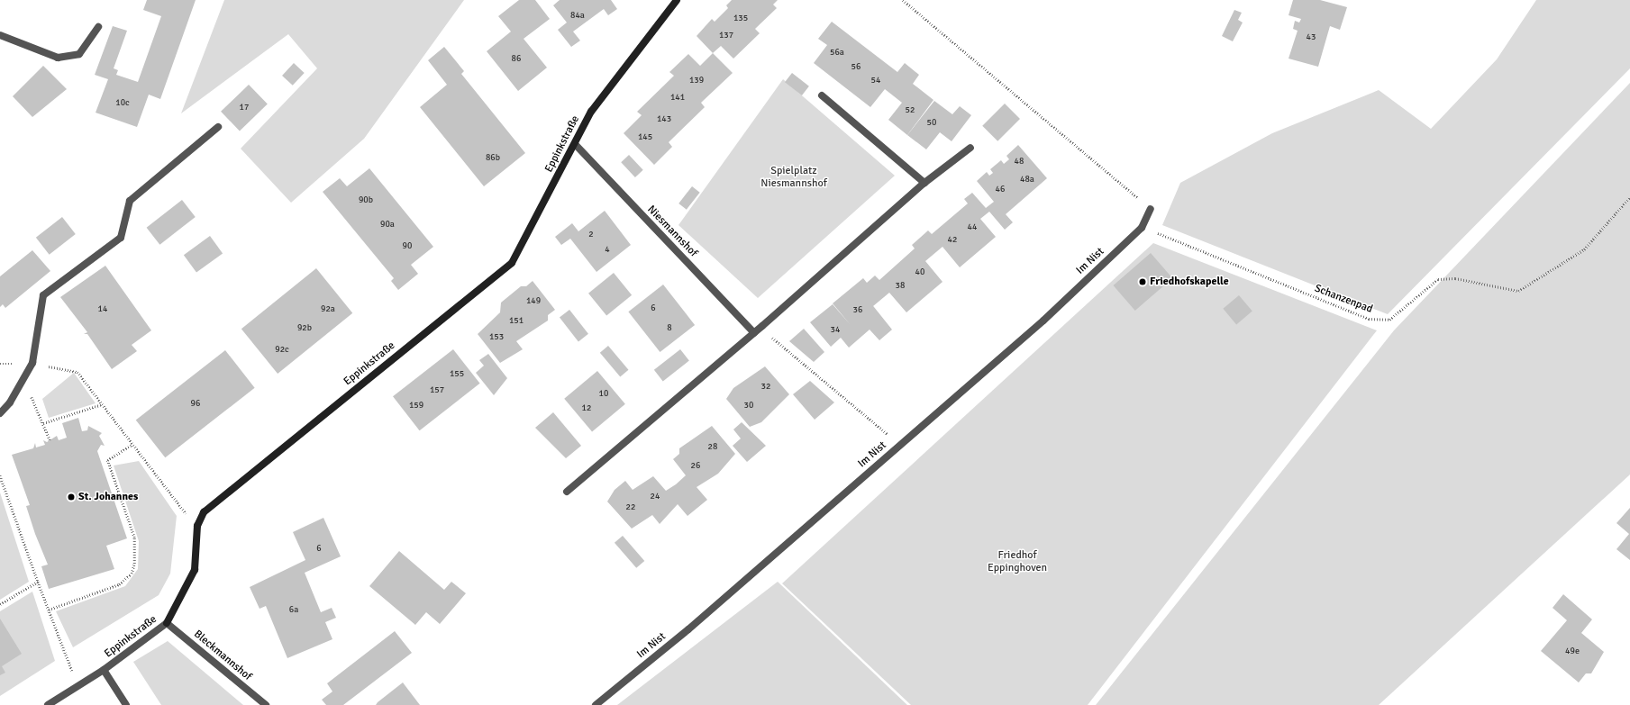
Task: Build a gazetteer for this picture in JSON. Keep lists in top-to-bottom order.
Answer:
{
  "streets": {
    "street": [
      "Eppinkstraße",
      "Niesmannshof",
      "Im Nist",
      "Bleckmannshof"
    ],
    "path": ["Schanzenpad"]
  },
  "crossings": [
    ["Eppinkstraße", "Niesmannshof"],
    ["Eppinkstraße", "Bleckmannshof"],
    ["Im Nist", "Schanzenpad"]
  ],
  "parks": ["Spielplatz Niesmannshof", "Friedhof Eppinghoven"],
  "places": ["Friedhofskapelle", "St. Johannes"],
  "house_numbers": [
    "84a",
    "135",
    "137",
    "43",
    "56a",
    "86",
    "56",
    "139",
    "54",
    "141",
    "10c",
    "17",
    "52",
    "143",
    "50",
    "145",
    "86b",
    "48",
    "48a",
    "46",
    "90b",
    "90a",
    "44",
    "2",
    "42",
    "90",
    "4",
    "40",
    "38",
    "149",
    "6",
    "14",
    "92a",
    "36",
    "151",
    "92b",
    "8",
    "34",
    "153",
    "92c",
    "155",
    "32",
    "157",
    "10",
    "96",
    "159",
    "30",
    "12",
    "28",
    "26",
    "24",
    "22",
    "6",
    "6a",
    "49e"
  ]
}
